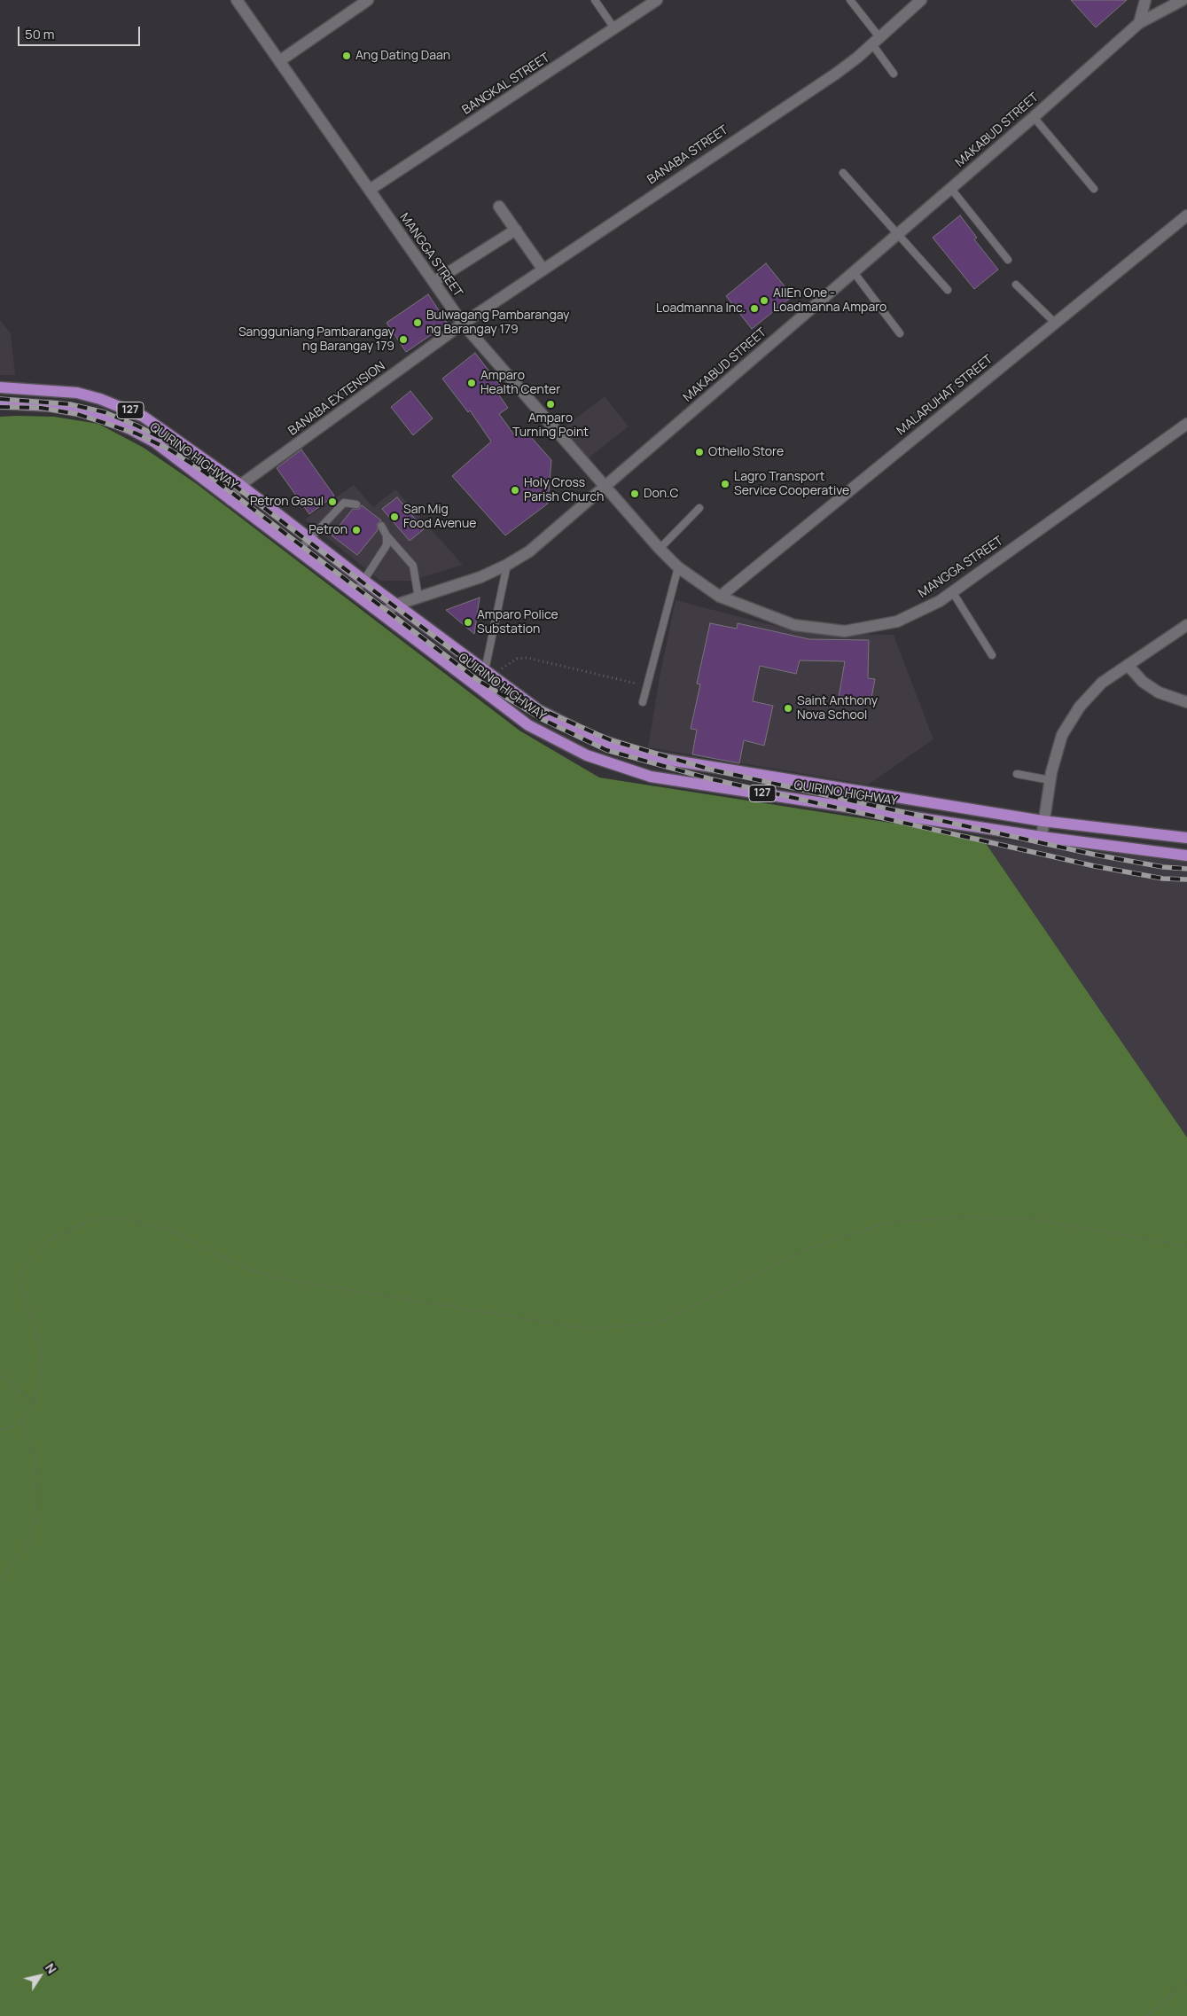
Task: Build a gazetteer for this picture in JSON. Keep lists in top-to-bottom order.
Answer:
{
  "streets": {
    "main road": ["127", "QUIRINO HIGHWAY"],
    "street": [
      "BANGKAL STREET",
      "MAKABUD STREET",
      "BANABA STREET",
      "MANGGA STREET",
      "MALARUHAT STREET",
      "BANABA EXTENSION"
    ]
  },
  "crossings": [
    ["BANGKAL STREET", "MANGGA STREET"],
    ["MAKABUD STREET", "MANGGA STREET"],
    ["MAKABUD STREET", "QUIRINO HIGHWAY"],
    ["BANABA STREET", "MANGGA STREET"],
    ["BANABA STREET", "BANABA EXTENSION"],
    ["MANGGA STREET", "MALARUHAT STREET"],
    ["MANGGA STREET", "BANABA EXTENSION"],
    ["BANABA EXTENSION", "QUIRINO HIGHWAY"]
  ],
  "places": [
    "Ang Dating Daan",
    "AllEn One - Loadmanna Amparo",
    "Loadmanna Inc.",
    "Bulwagang Pambarangay ng Barangay 179",
    "Sangguniang Pambarangay ng Barangay 179",
    "Amparo Health Center",
    "Amparo Turning Point",
    "Othello Store",
    "Lagro Transport Service Cooperative",
    "Holy Cross Parish Church",
    "Don.C",
    "Petron Gasul",
    "San Mig Food Avenue",
    "Petron",
    "Amparo Police Substation",
    "Saint Anthony Nova School"
  ],
  "scale_bar": "50 m",
  "north": "top right"
}
